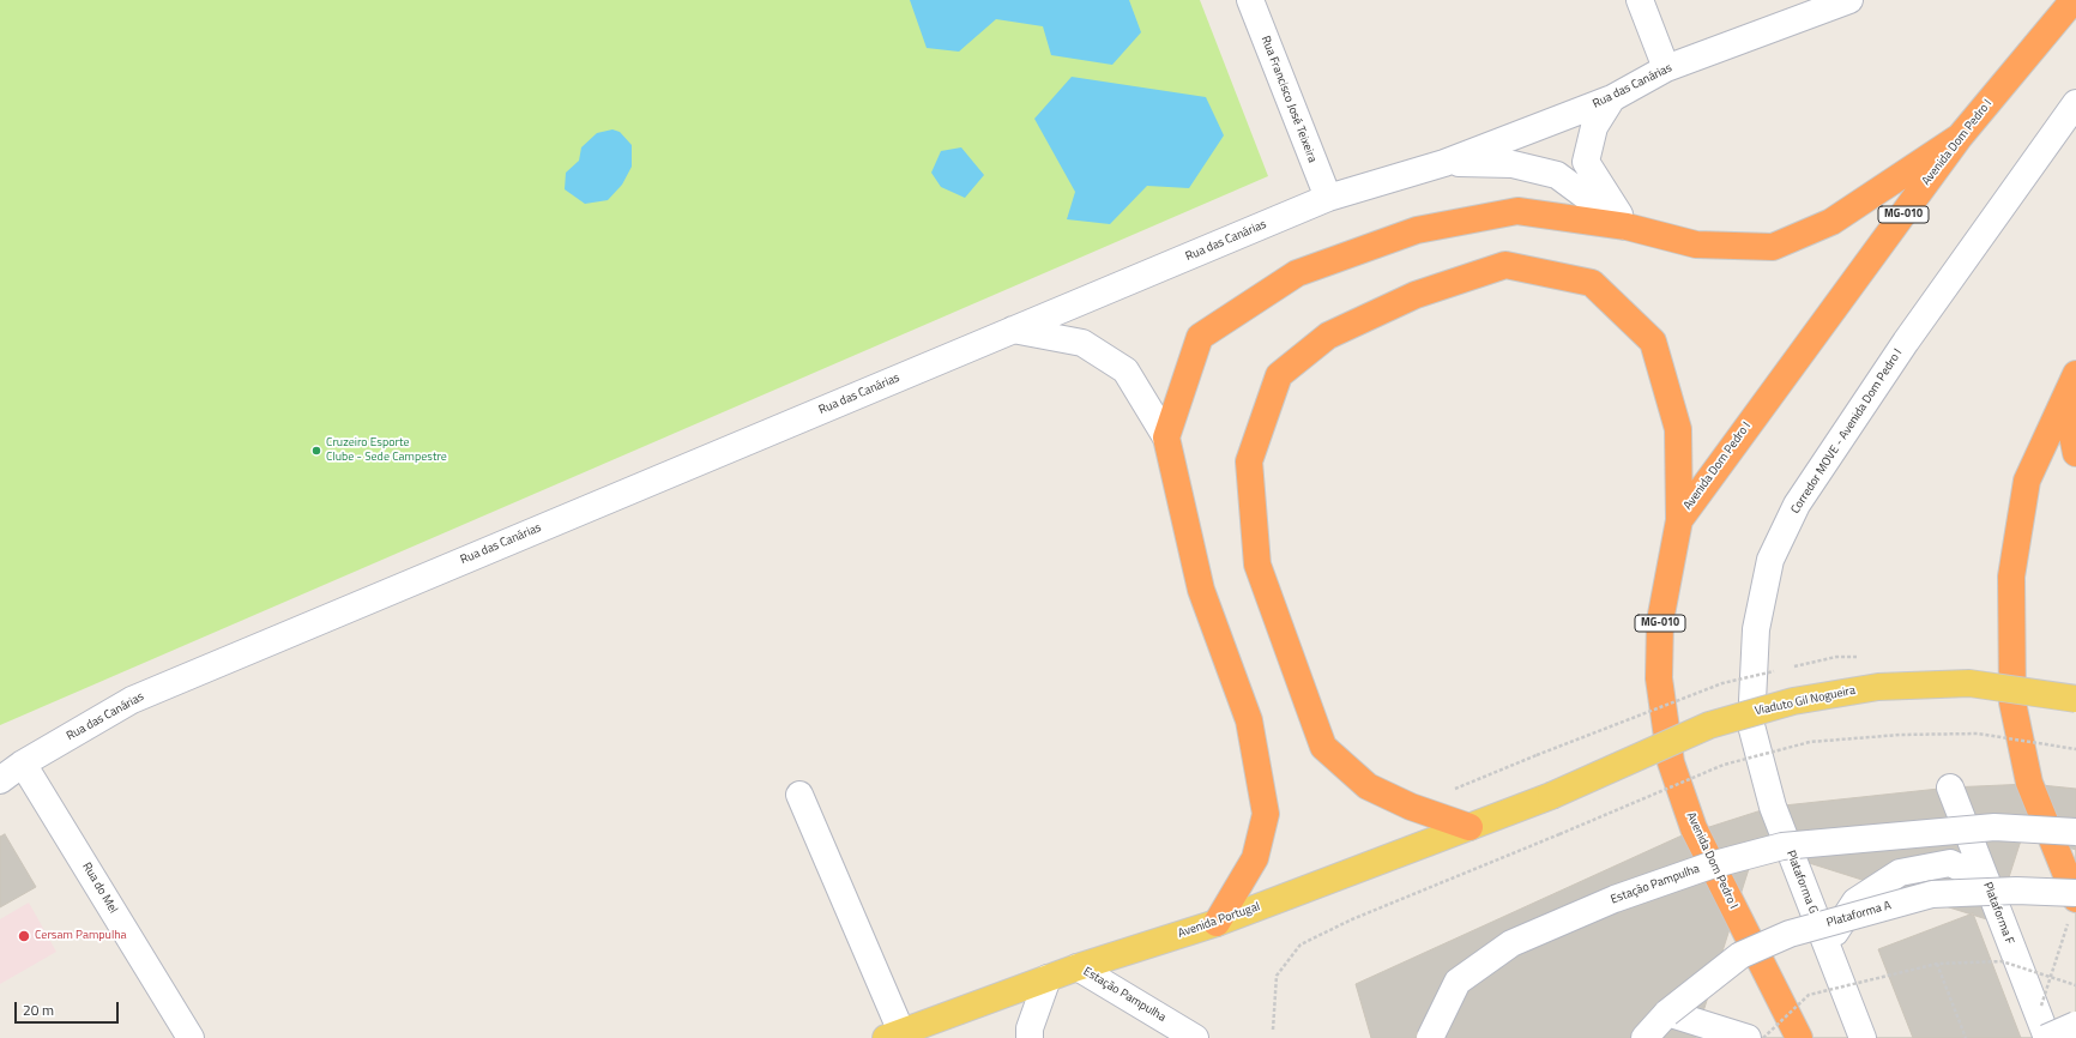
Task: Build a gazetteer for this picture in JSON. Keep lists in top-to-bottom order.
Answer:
{
  "streets": {
    "highway": ["Avenida Dom Pedro I", "MG-010"],
    "main road": ["Viaduto Gil Nogueira", "Avenida Portugal"],
    "street": [
      "Rua das Canárias",
      "Rua Francisco José Teixeira",
      "Corredor MOVE - Avenida Dom Pedro I",
      "Plataforma G",
      "Estação Pampulha",
      "Rua do Mel",
      "Plataforma F",
      "Plataforma A"
    ]
  },
  "crossings": [
    ["Rua das Canárias", "Rua Francisco José Teixeira"],
    ["Rua das Canárias", "Rua do Mel"],
    ["Corredor MOVE - Avenida Dom Pedro I", "Plataforma G"],
    ["Viaduto Gil Nogueira", "Avenida Portugal"],
    ["Estação Pampulha", "Avenida Portugal"]
  ],
  "places": ["Cruzeiro Esporte Clube - Sede Campestre", "Cersam Pampulha"],
  "scale_bar": "20 m"
}
